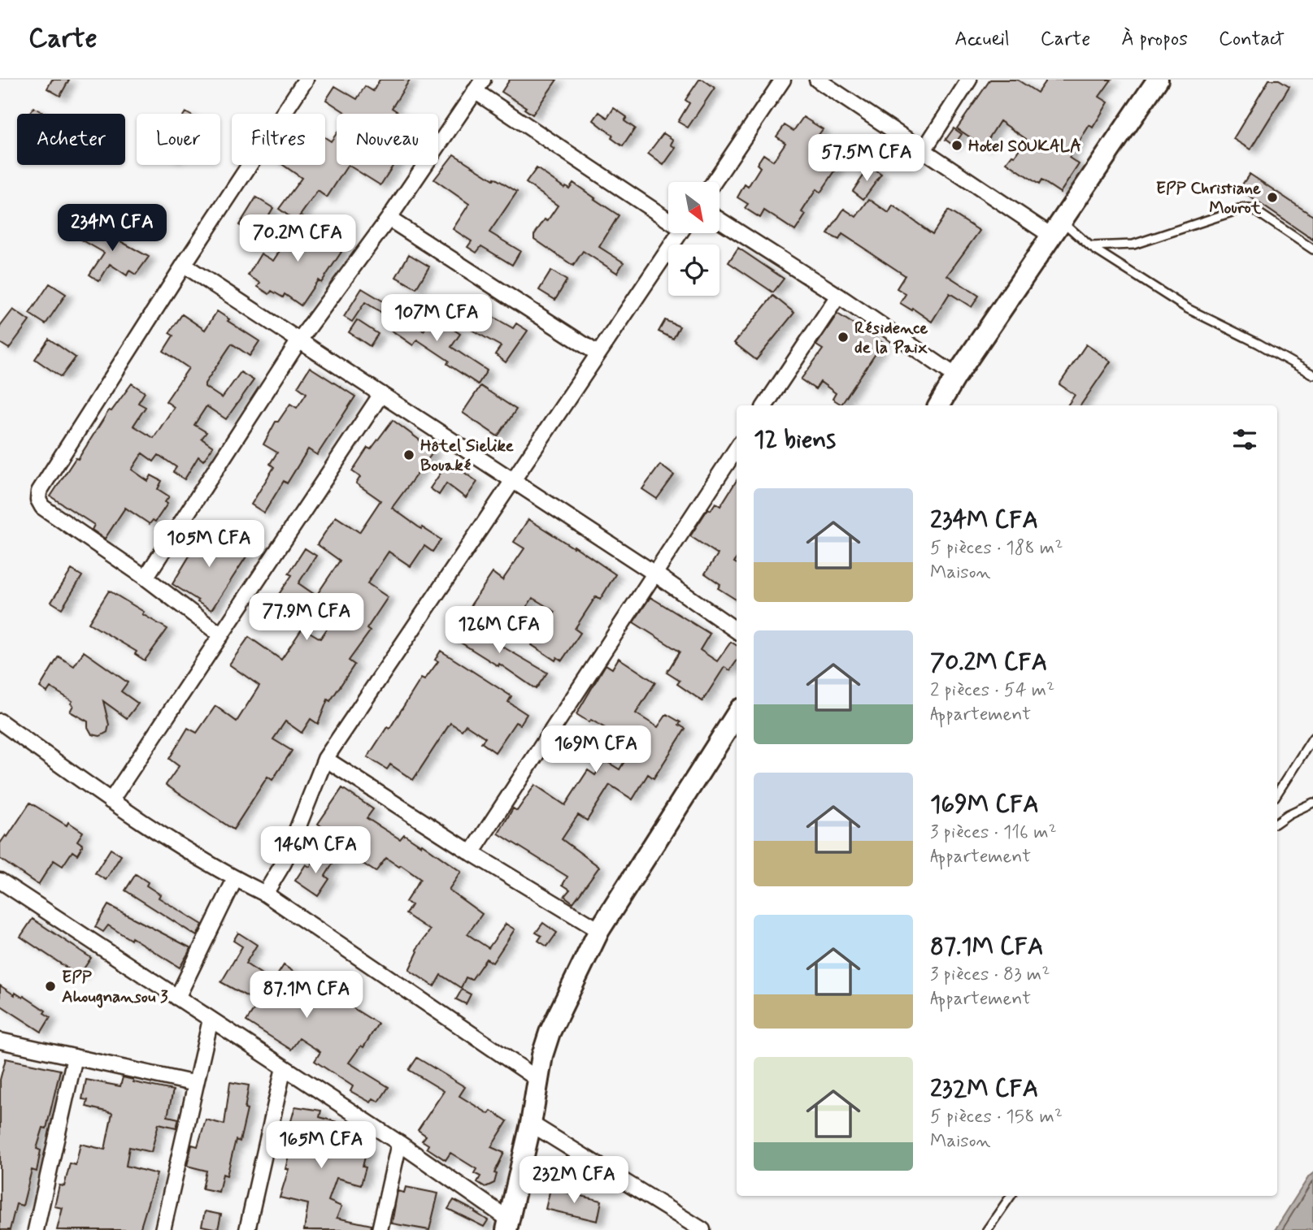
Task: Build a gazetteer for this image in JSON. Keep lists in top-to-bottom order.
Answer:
{
  "places": [
    "Hotel SOUKALA",
    "EPP Christiane Mourot",
    "Résidence de la Paix",
    "Hôtel Sielike Bouaké",
    "EPP Ahougnansou 3"
  ],
  "north": "bottom right",
  "page": {
    "header": "Carte",
    "nav": [
      "Accueil",
      "Carte",
      "À propos",
      "Contact"
    ],
    "chip": [
      "Acheter",
      "Louer",
      "Filtres",
      "Nouveau"
    ],
    "price": [
      "57.5M CFA",
      "234M CFA",
      "70.2M CFA",
      "107M CFA",
      "105M CFA",
      "77.9M CFA",
      "126M CFA",
      "169M CFA",
      "146M CFA",
      "87.1M CFA",
      "165M CFA",
      "232M CFA"
    ],
    "heading": "12 biens",
    "list": [
      {
        "name": "234M CFA",
        "note": "5 pièces · 188 m² · Maison"
      },
      {
        "name": "70.2M CFA",
        "note": "2 pièces · 54 m² · Appartement"
      },
      {
        "name": "169M CFA",
        "note": "3 pièces · 116 m² · Appartement"
      },
      {
        "name": "87.1M CFA",
        "note": "3 pièces · 83 m² · Appartement"
      },
      {
        "name": "232M CFA",
        "note": "5 pièces · 158 m² · Maison"
      }
    ]
  }
}
